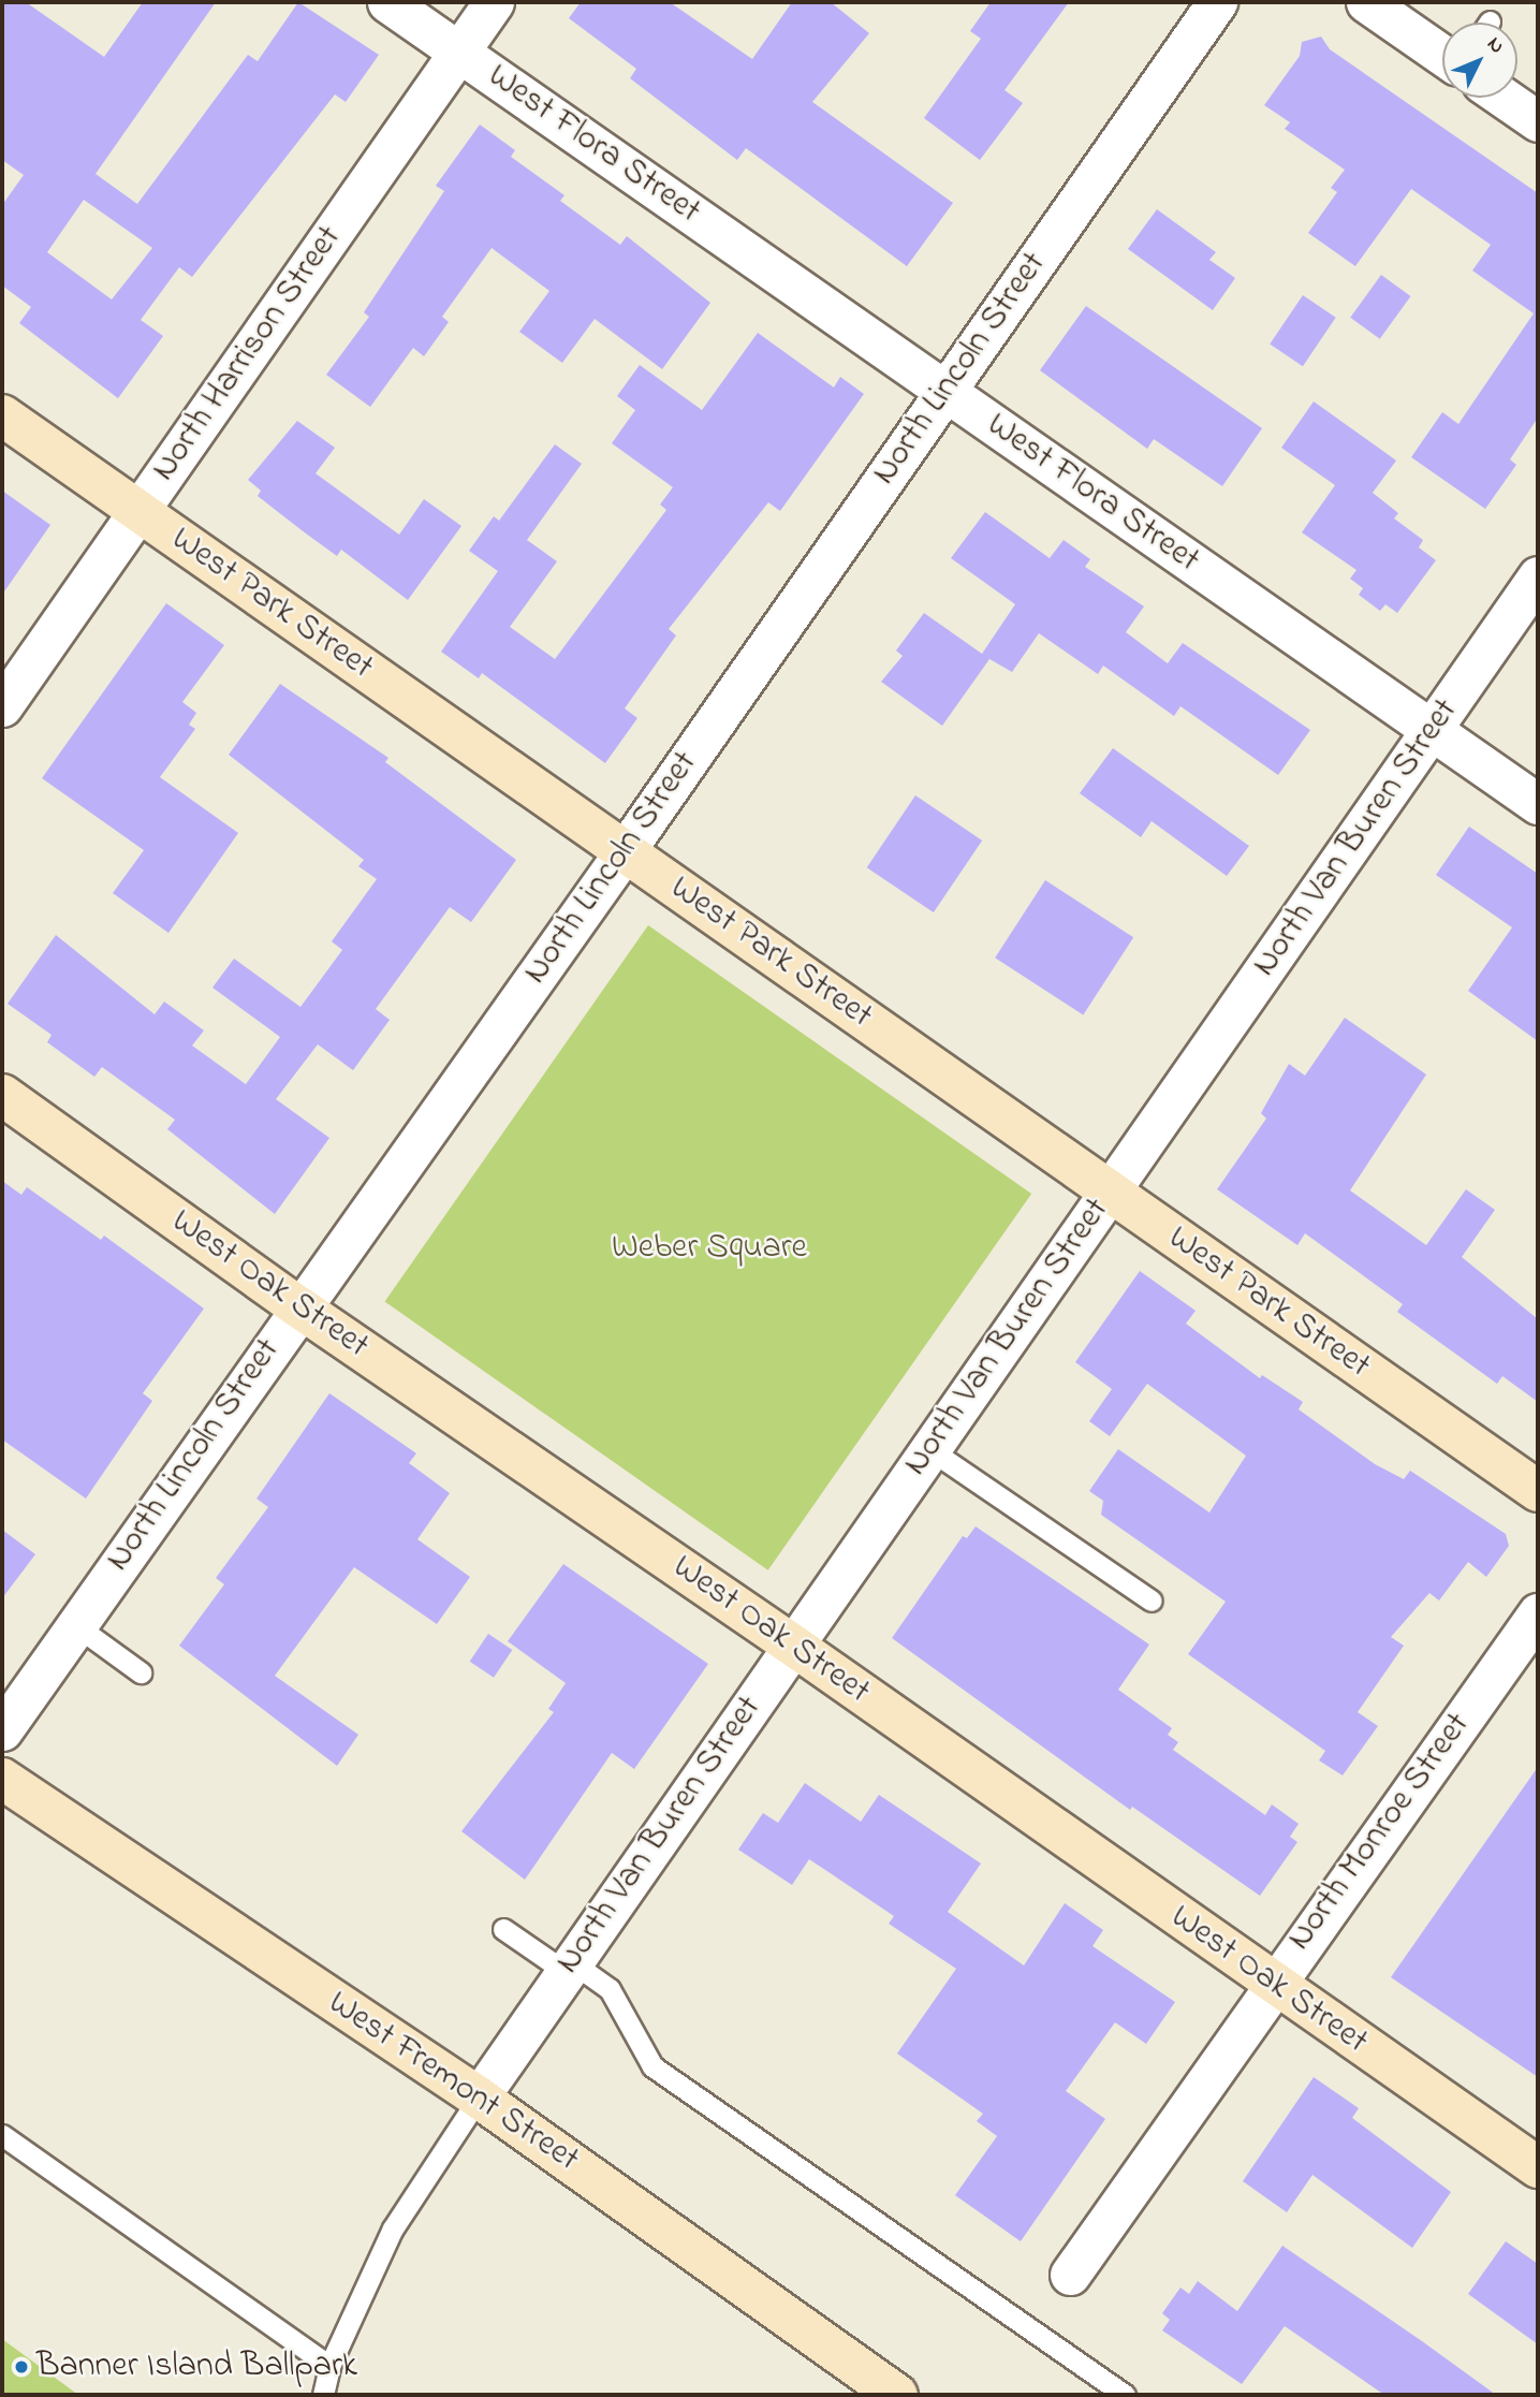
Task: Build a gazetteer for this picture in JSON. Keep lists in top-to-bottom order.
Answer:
{
  "streets": {
    "street": [
      "West Flora Street",
      "North Harrison Street",
      "North Lincoln Street",
      "West Park Street",
      "North Van Buren Street",
      "West Oak Street",
      "North Monroe Street",
      "West Fremont Street"
    ]
  },
  "crossings": [
    ["West Flora Street", "North Harrison Street"],
    ["West Flora Street", "North Lincoln Street"],
    ["West Flora Street", "North Van Buren Street"],
    ["North Harrison Street", "West Park Street"],
    ["North Lincoln Street", "West Park Street"],
    ["North Lincoln Street", "West Oak Street"],
    ["West Park Street", "North Van Buren Street"],
    ["North Van Buren Street", "West Oak Street"],
    ["North Van Buren Street", "West Fremont Street"],
    ["West Oak Street", "North Monroe Street"]
  ],
  "parks": ["Weber Square"],
  "places": ["Banner Island Ballpark"],
  "north": "top right"
}
